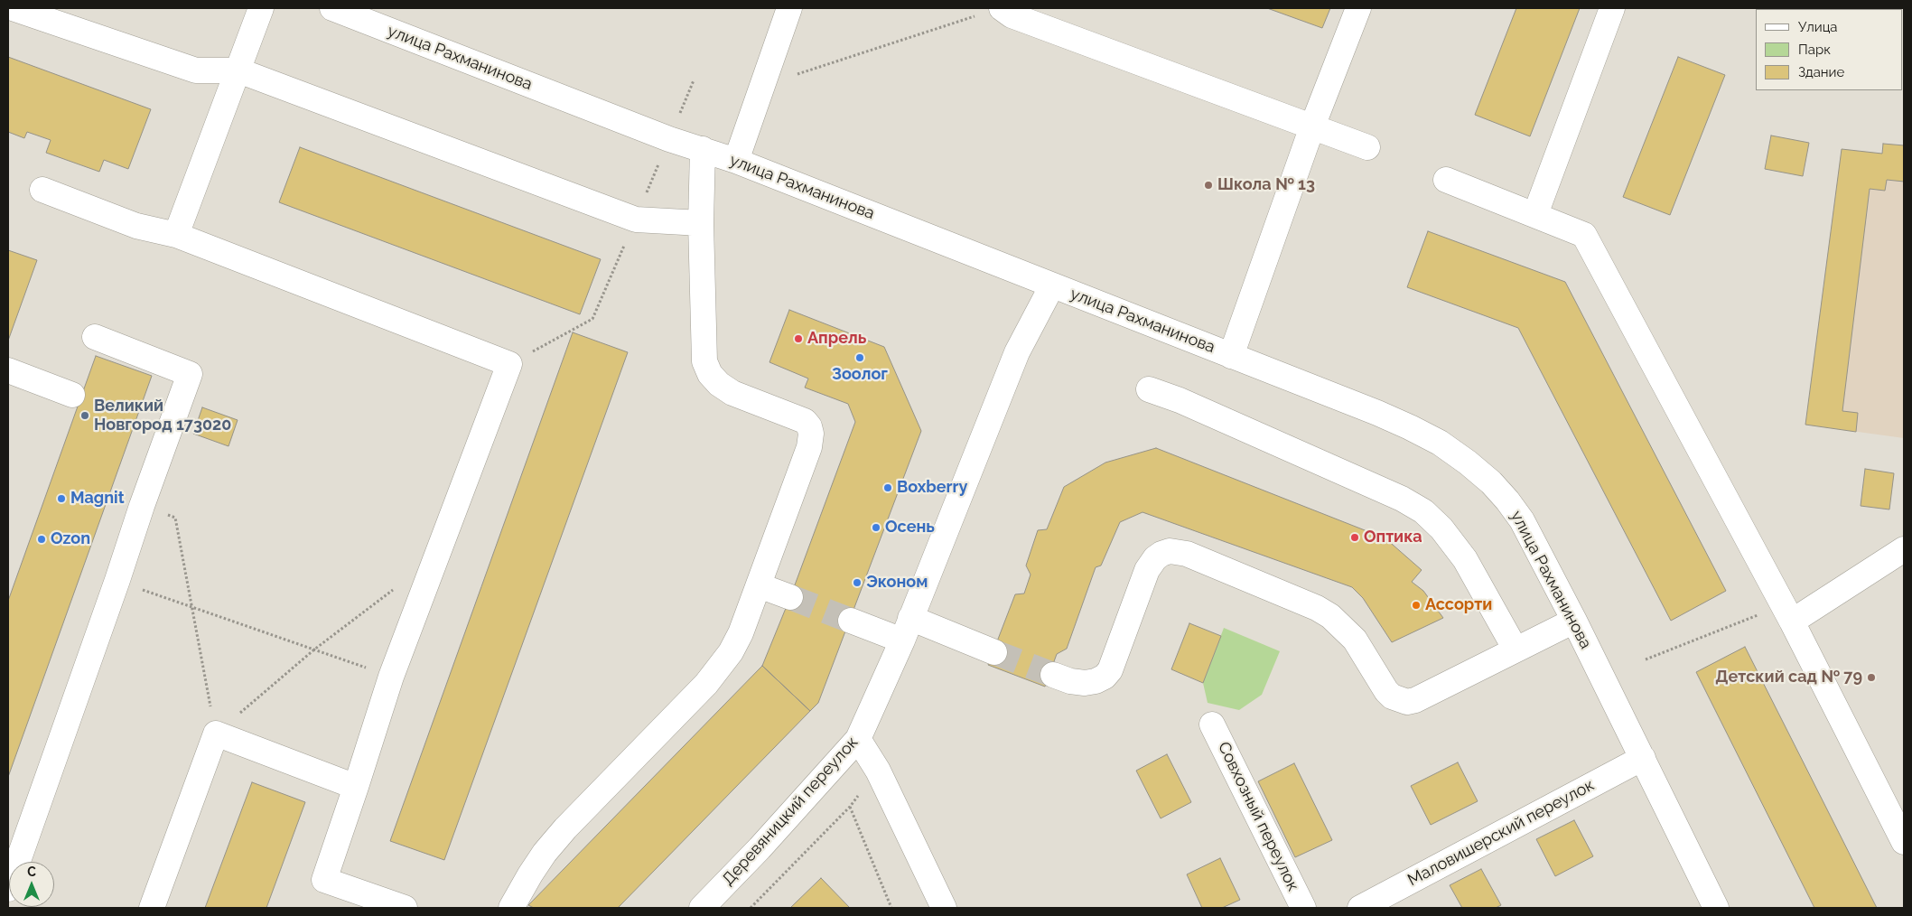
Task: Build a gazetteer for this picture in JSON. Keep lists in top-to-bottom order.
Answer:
{
  "streets": {
    "street": [
      "улица Рахманинова",
      "Деревяницкий переулок",
      "Совхозный переулок",
      "Маловишерский переулок"
    ]
  },
  "crossings": [
    ["улица Рахманинова", "Деревяницкий переулок"],
    ["улица Рахманинова", "Маловишерский переулок"]
  ],
  "places": [
    "Школа № 13",
    "Апрель",
    "Зоолог",
    "Великий Новгород 173020",
    "Boxberry",
    "Magnit",
    "Осень",
    "Оптика",
    "Ozon",
    "Эконом",
    "Ассорти",
    "Детский сад № 79"
  ],
  "legend": ["Улица", "Парк", "Здание"],
  "north": "top"
}
